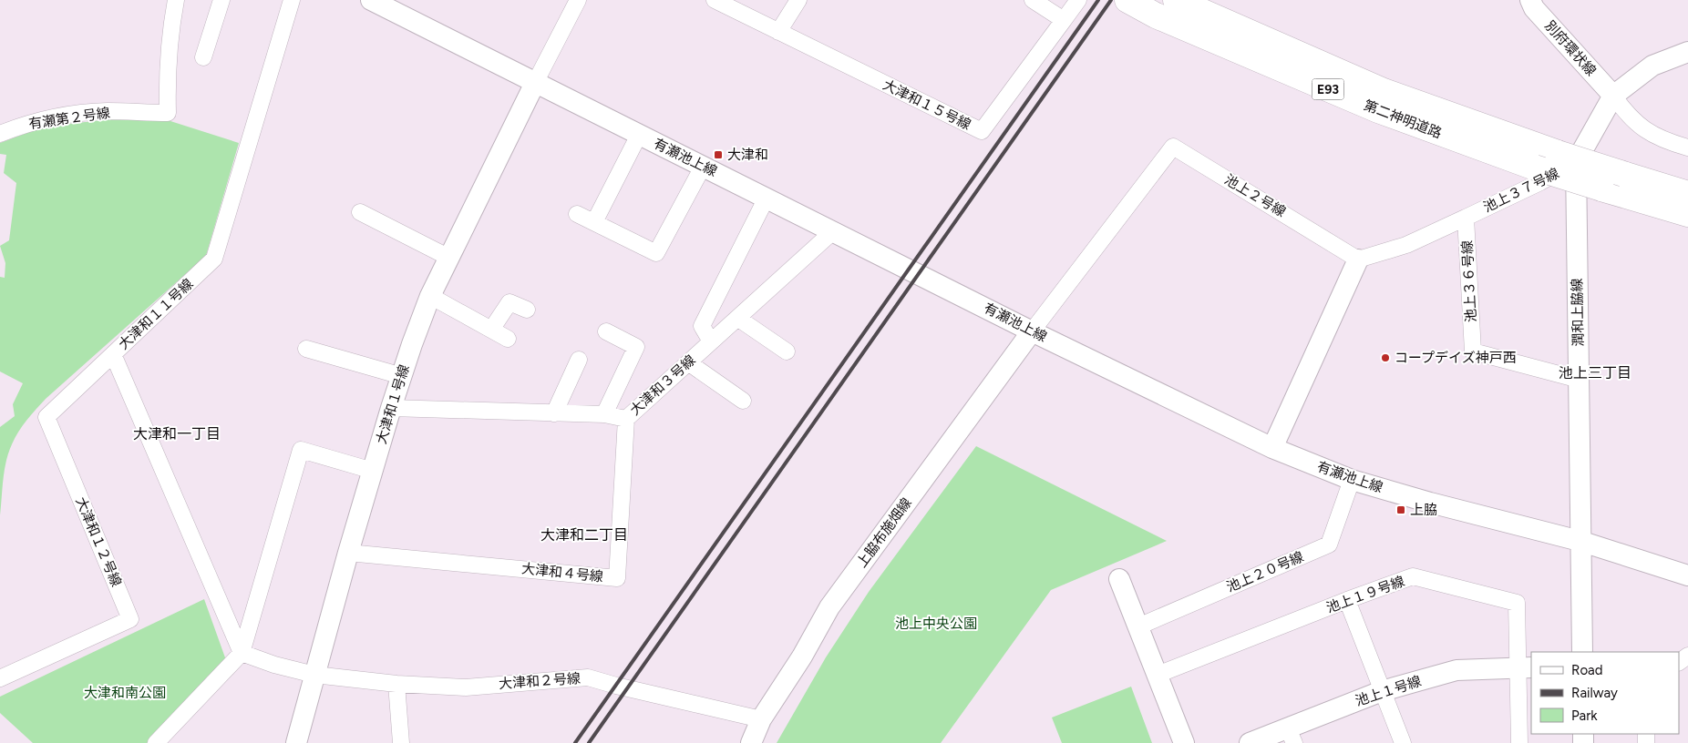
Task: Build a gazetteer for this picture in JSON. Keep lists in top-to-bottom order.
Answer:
{
  "streets": {
    "highway": ["E93", "第二神明道路"],
    "street": [
      "別府環状線",
      "大津和１５号線",
      "有瀬第２号線",
      "有瀬池上線",
      "池上３７号線",
      "池上２号線",
      "池上３６号線",
      "潤和上脇線",
      "大津和１１号線",
      "大津和３号線",
      "大津和１号線",
      "上脇布施畑線",
      "大津和１２号線",
      "池上２０号線",
      "大津和４号線",
      "池上１９号線",
      "大津和２号線",
      "池上１号線"
    ]
  },
  "crossings": [
    ["第二神明道路", "池上３７号線"],
    ["第二神明道路", "潤和上脇線"],
    ["有瀬池上線", "池上２号線"],
    ["有瀬池上線", "潤和上脇線"],
    ["有瀬池上線", "大津和３号線"],
    ["有瀬池上線", "大津和１号線"],
    ["有瀬池上線", "上脇布施畑線"],
    ["有瀬池上線", "池上２０号線"],
    ["池上３７号線", "池上３６号線"],
    ["池上３７号線", "潤和上脇線"],
    ["池上２号線", "池上３６号線"],
    ["池上２号線", "上脇布施畑線"],
    ["池上３６号線", "潤和上脇線"],
    ["大津和１１号線", "大津和１２号線"],
    ["大津和３号線", "大津和１号線"],
    ["大津和３号線", "大津和４号線"],
    ["大津和１号線", "大津和４号線"],
    ["大津和１号線", "大津和２号線"],
    ["上脇布施畑線", "大津和２号線"],
    ["池上１９号線", "池上１号線"]
  ],
  "districts": ["池上三丁目", "大津和一丁目", "大津和二丁目"],
  "parks": ["池上中央公園", "大津和南公園"],
  "places": {
    "transit": ["大津和", "上脇"],
    "other": ["コープデイズ神戸西"]
  },
  "legend": ["Road", "Railway", "Park"]
}
